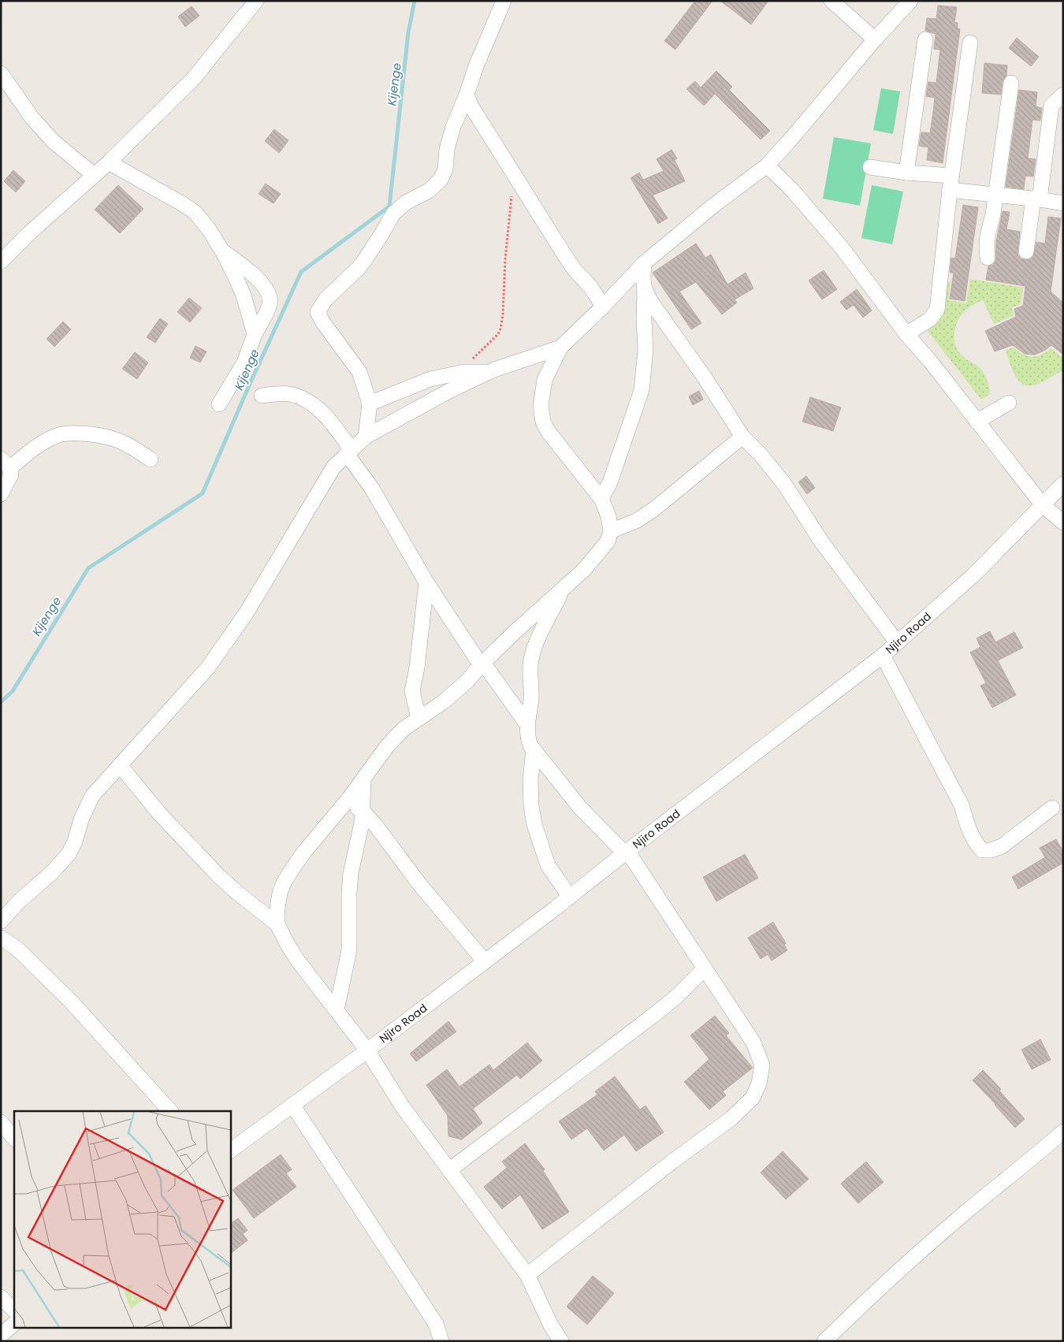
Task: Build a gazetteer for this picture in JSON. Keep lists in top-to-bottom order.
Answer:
{
  "streets": {
    "street": ["Njiro Road"]
  },
  "water": ["Kijenge"]
}
